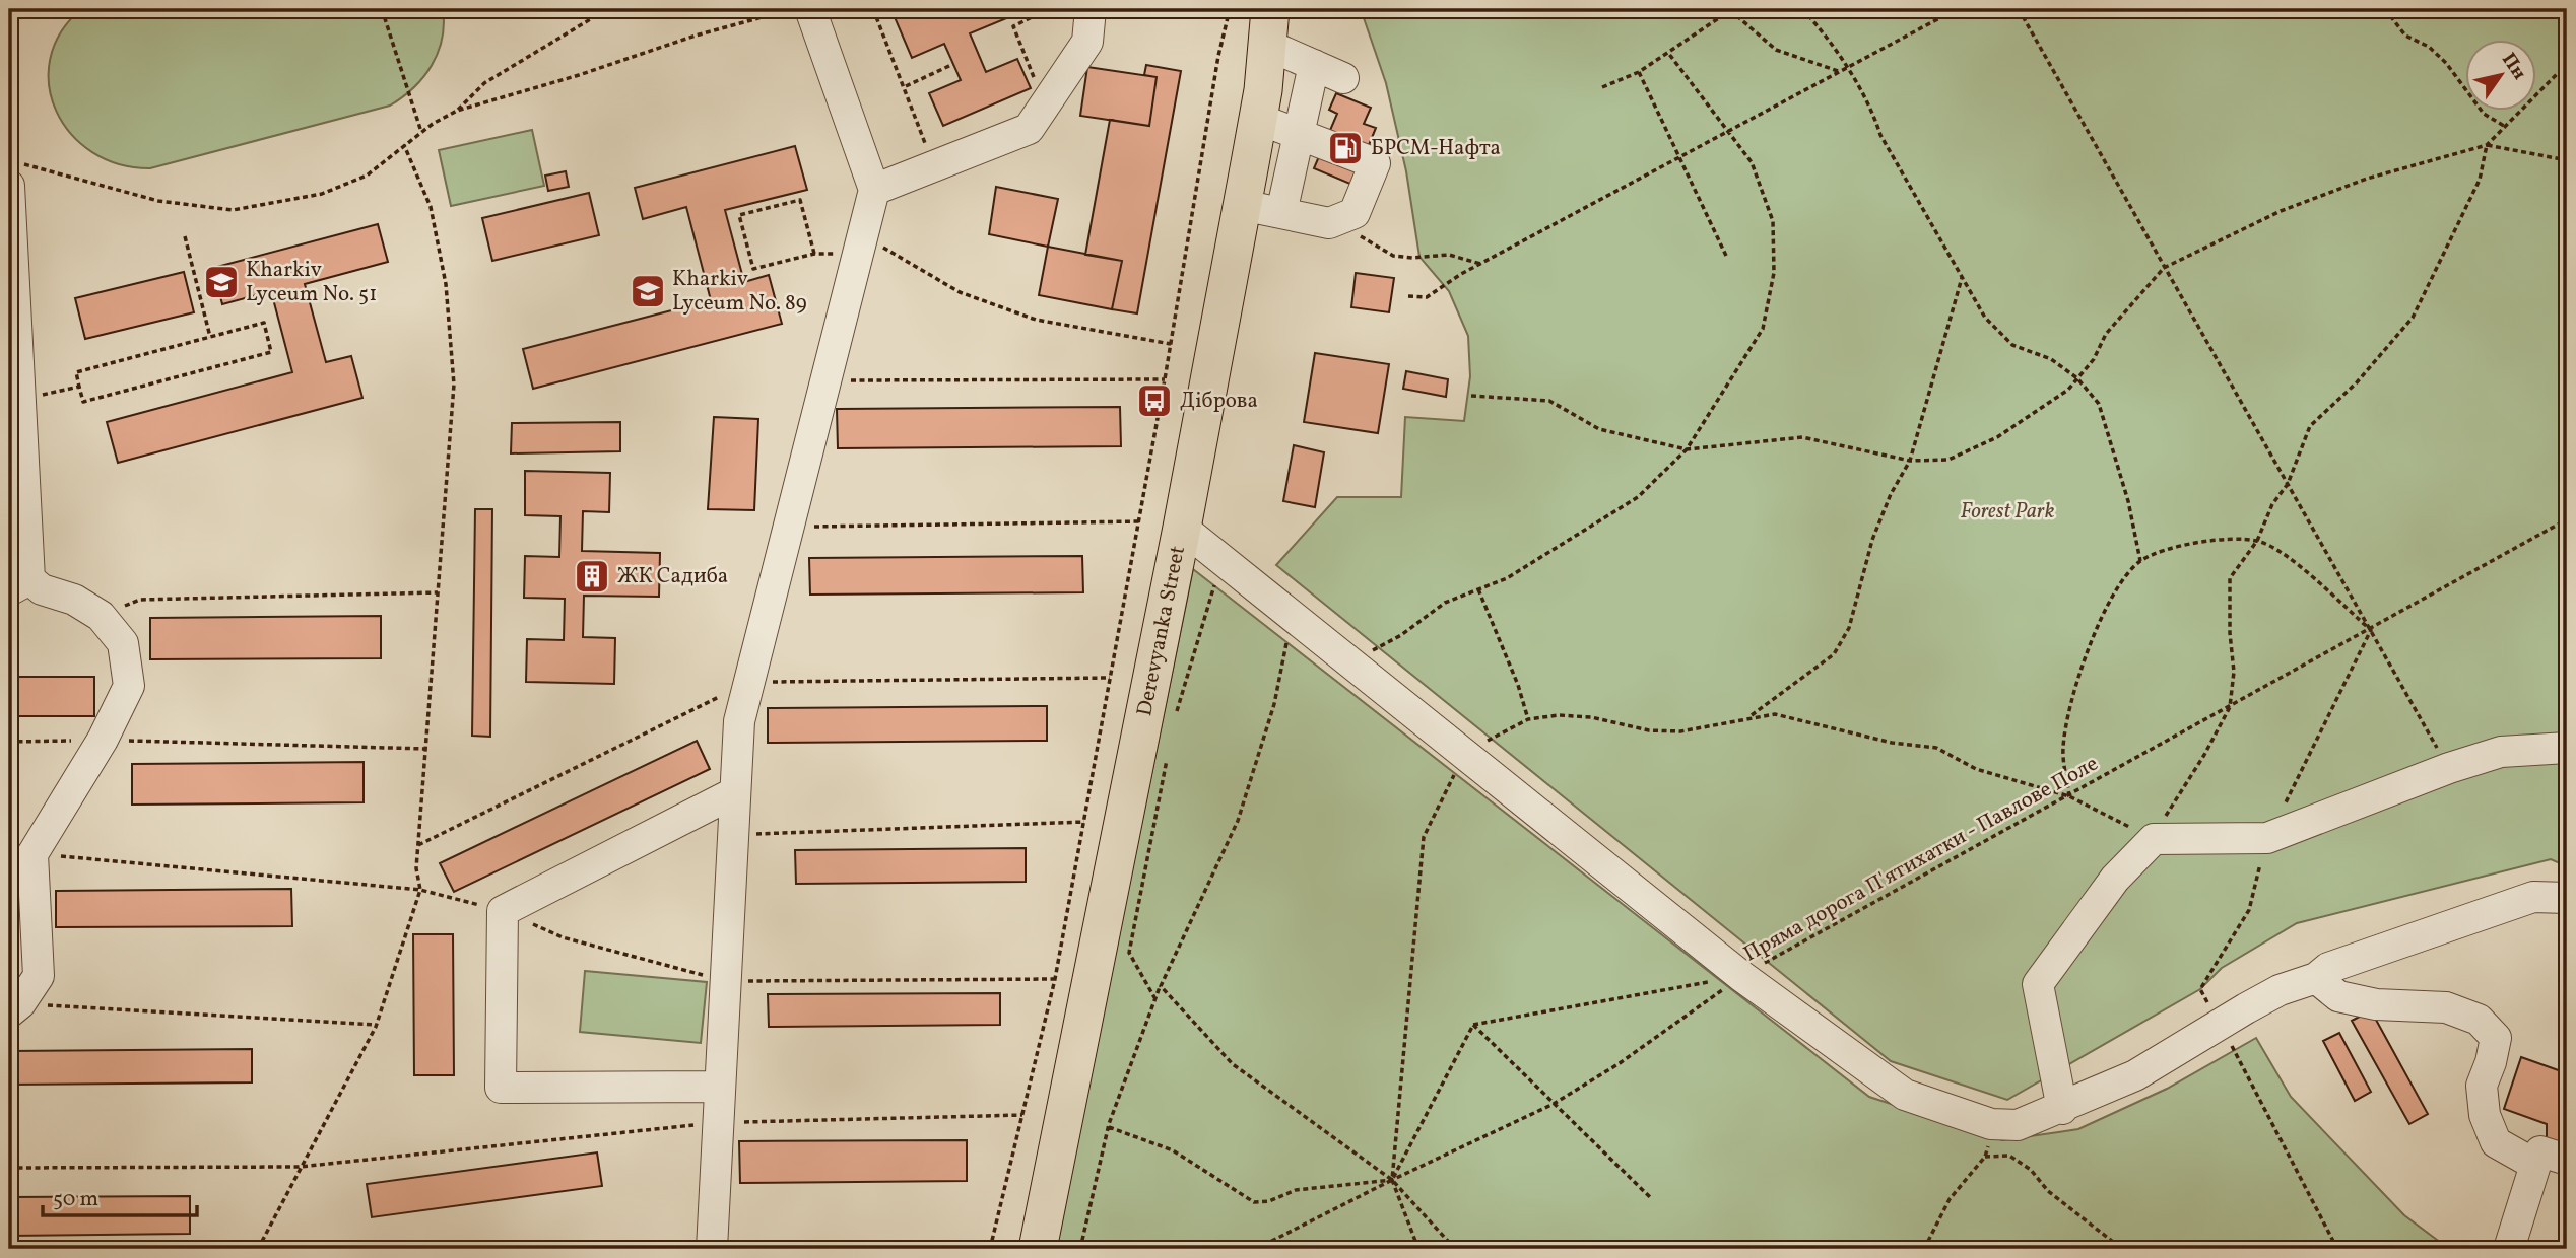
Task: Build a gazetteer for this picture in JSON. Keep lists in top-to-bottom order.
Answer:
{
  "streets": {
    "main road": ["Derevyanka Street"],
    "path": ["Пряма дорога П'ятихатки - Павлове Поле"]
  },
  "parks": ["Forest Park"],
  "places": {
    "fuel station": ["БРСМ-Нафта"],
    "school or university": ["Kharkiv Lyceum No. 51", "Kharkiv Lyceum No. 89"],
    "bus stop": ["Діброва"],
    "building": ["ЖК Садиба"]
  },
  "scale_bar": "50 m",
  "north": "top right"
}
